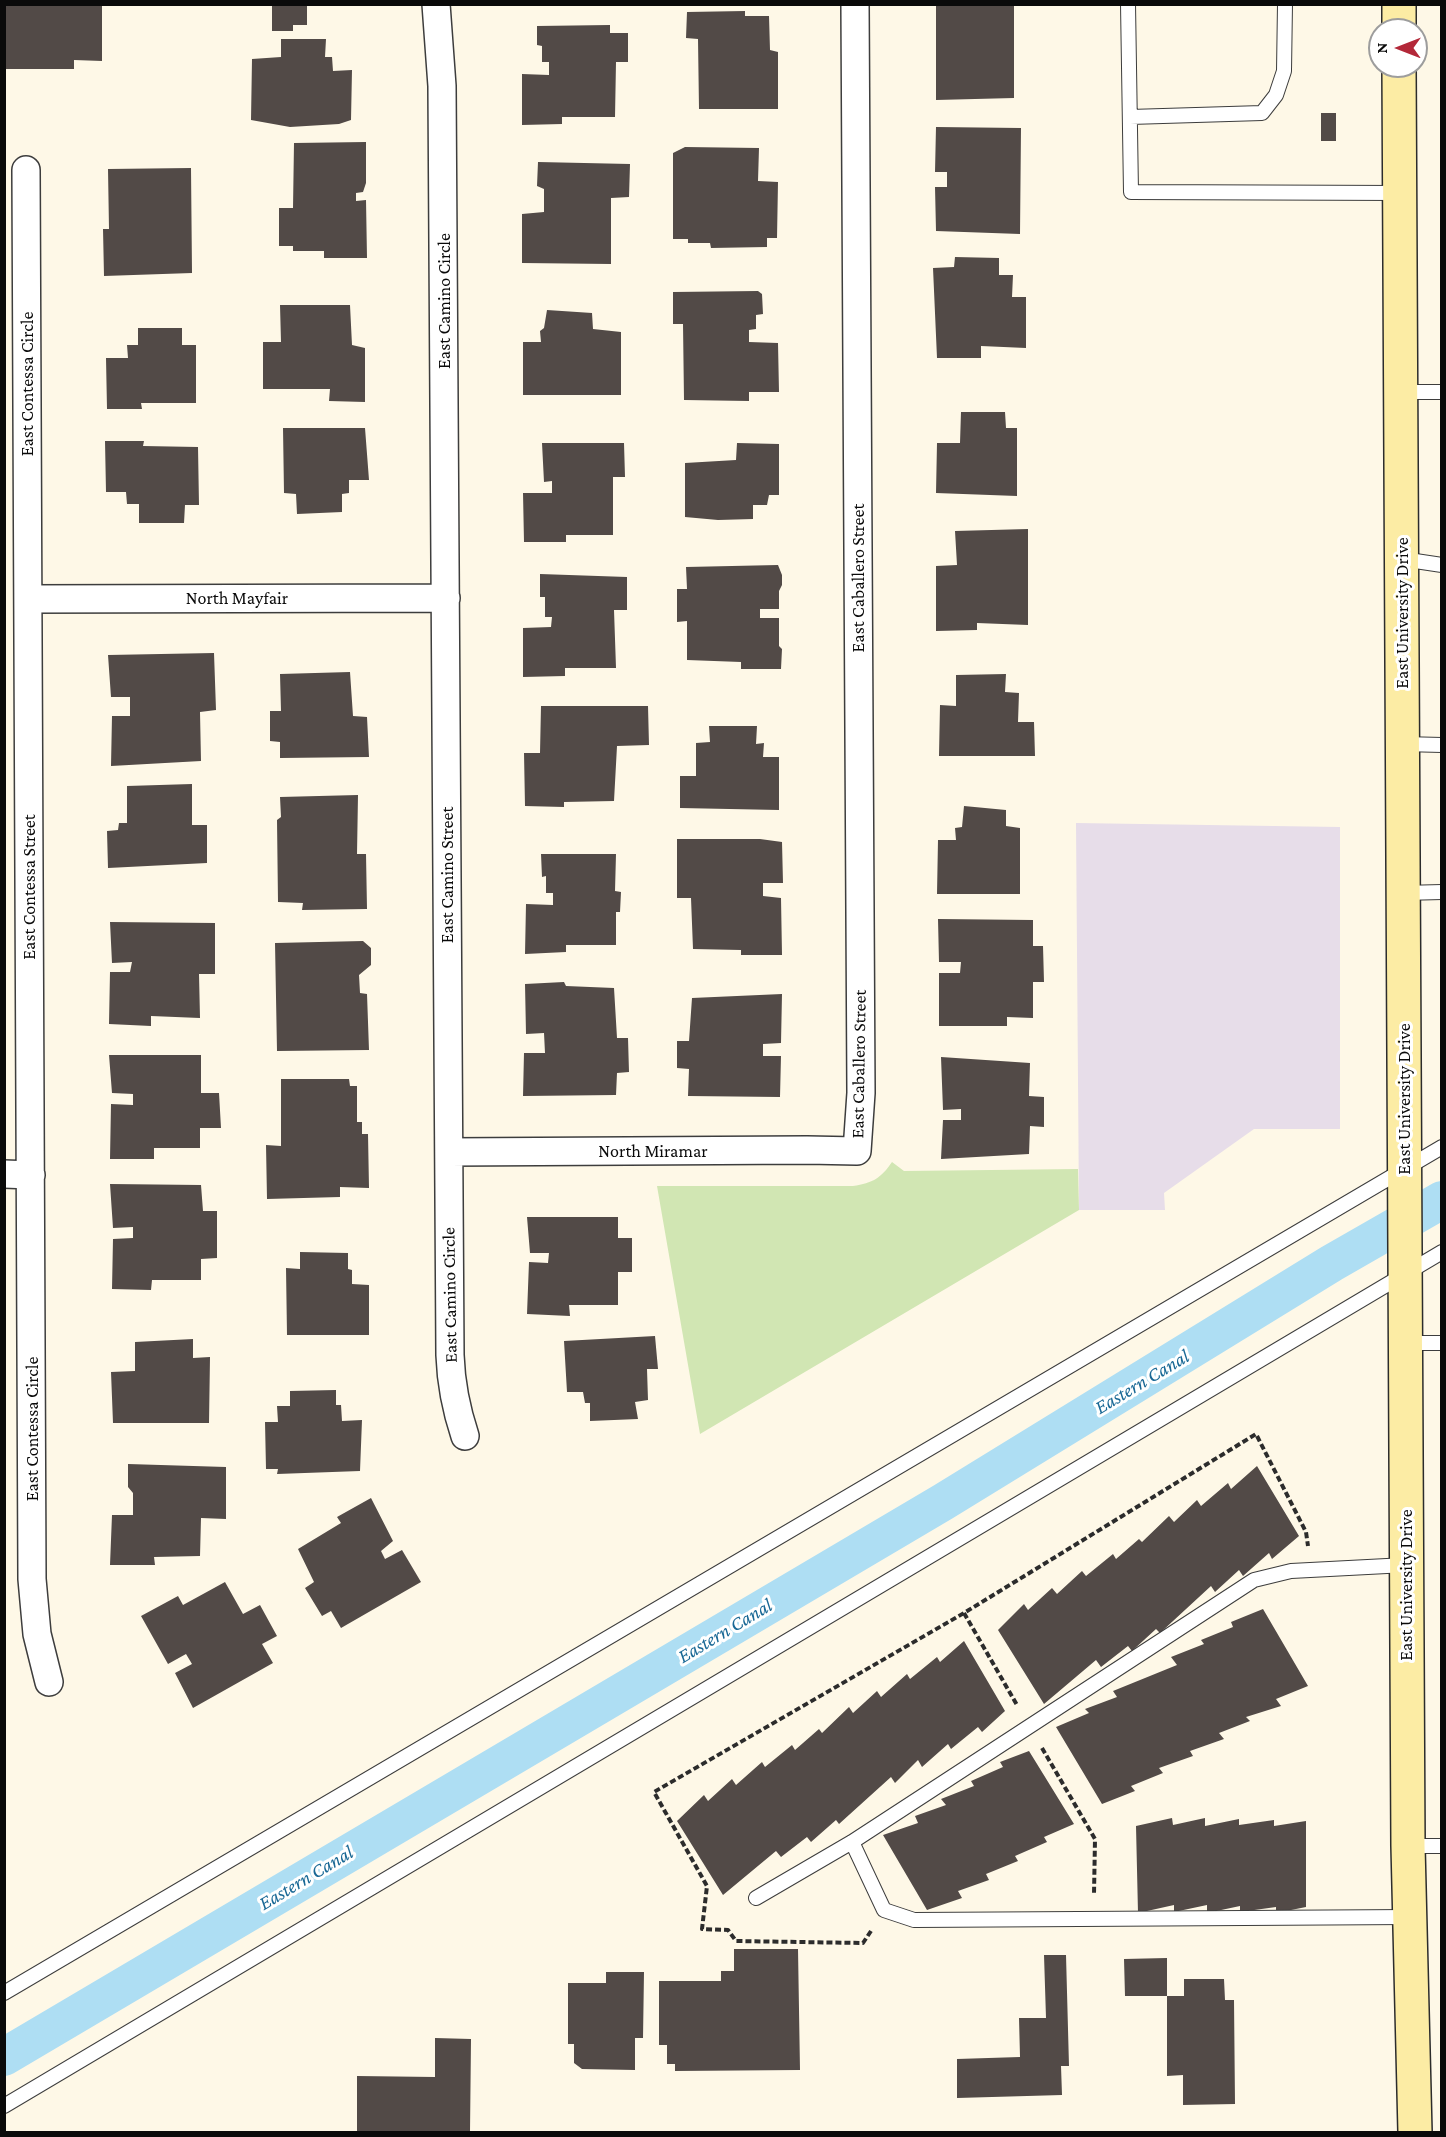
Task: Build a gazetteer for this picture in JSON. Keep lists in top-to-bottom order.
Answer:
{
  "streets": {
    "main road": ["East University Drive"],
    "street": [
      "East Camino Circle",
      "East Contessa Circle",
      "East Caballero Street",
      "North Mayfair",
      "East Camino Street",
      "East Contessa Street",
      "North Miramar"
    ]
  },
  "crossings": [
    ["East Camino Circle", "North Mayfair"],
    ["East Camino Circle", "East Camino Street"],
    ["East Camino Circle", "North Miramar"],
    ["East Contessa Circle", "North Mayfair"],
    ["East Contessa Circle", "East Contessa Street"],
    ["East Caballero Street", "North Miramar"],
    ["North Mayfair", "East Camino Street"],
    ["North Mayfair", "East Contessa Street"],
    ["East Camino Street", "North Miramar"]
  ],
  "water": ["Eastern Canal"],
  "north": "left"
}
